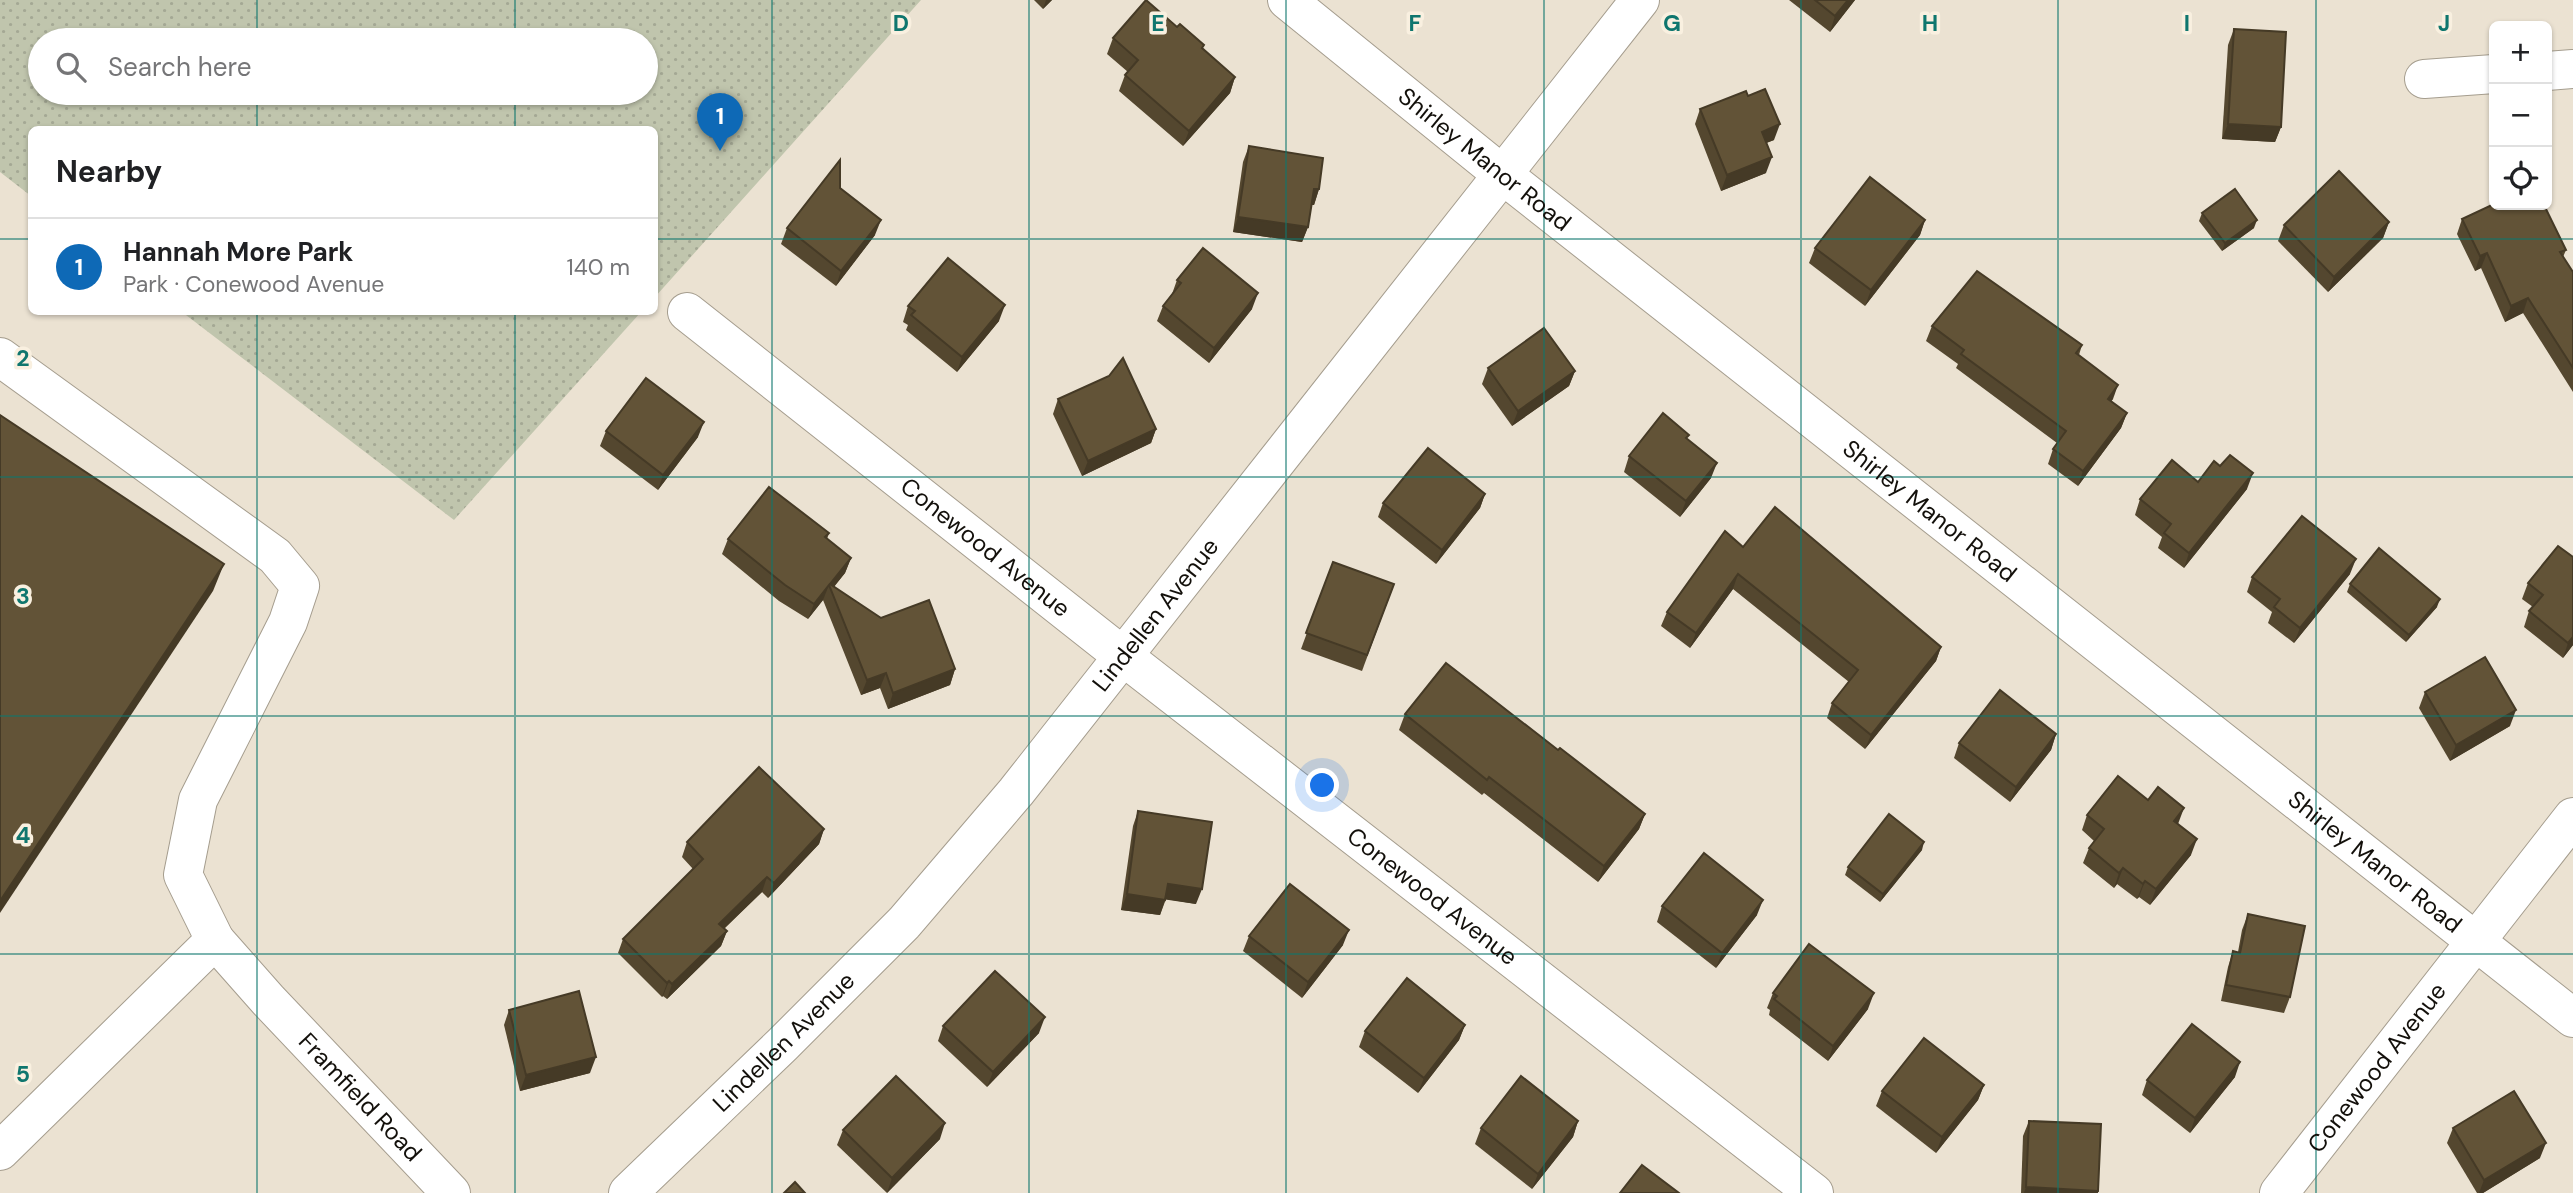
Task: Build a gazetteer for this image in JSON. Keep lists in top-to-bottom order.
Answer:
{
  "streets": {
    "street": [
      "Shirley Manor Road",
      "Conewood Avenue",
      "Lindellen Avenue",
      "Framfield Road"
    ]
  },
  "crossings": [
    ["Shirley Manor Road", "Conewood Avenue"],
    ["Shirley Manor Road", "Lindellen Avenue"],
    ["Conewood Avenue", "Lindellen Avenue"]
  ],
  "page": {
    "map_buttons": ["+", "−"],
    "search": "Search here",
    "pins": "1",
    "heading": "Nearby",
    "list": [
      {
        "mark": "1",
        "name": "Hannah More Park",
        "note": "Park · Conewood Avenue",
        "value": "140 m"
      }
    ]
  },
  "grid": {
    "columns": [
      "D",
      "E",
      "F",
      "G",
      "H",
      "I",
      "J"
    ],
    "rows": [
      "2",
      "3",
      "4",
      "5"
    ]
  }
}
